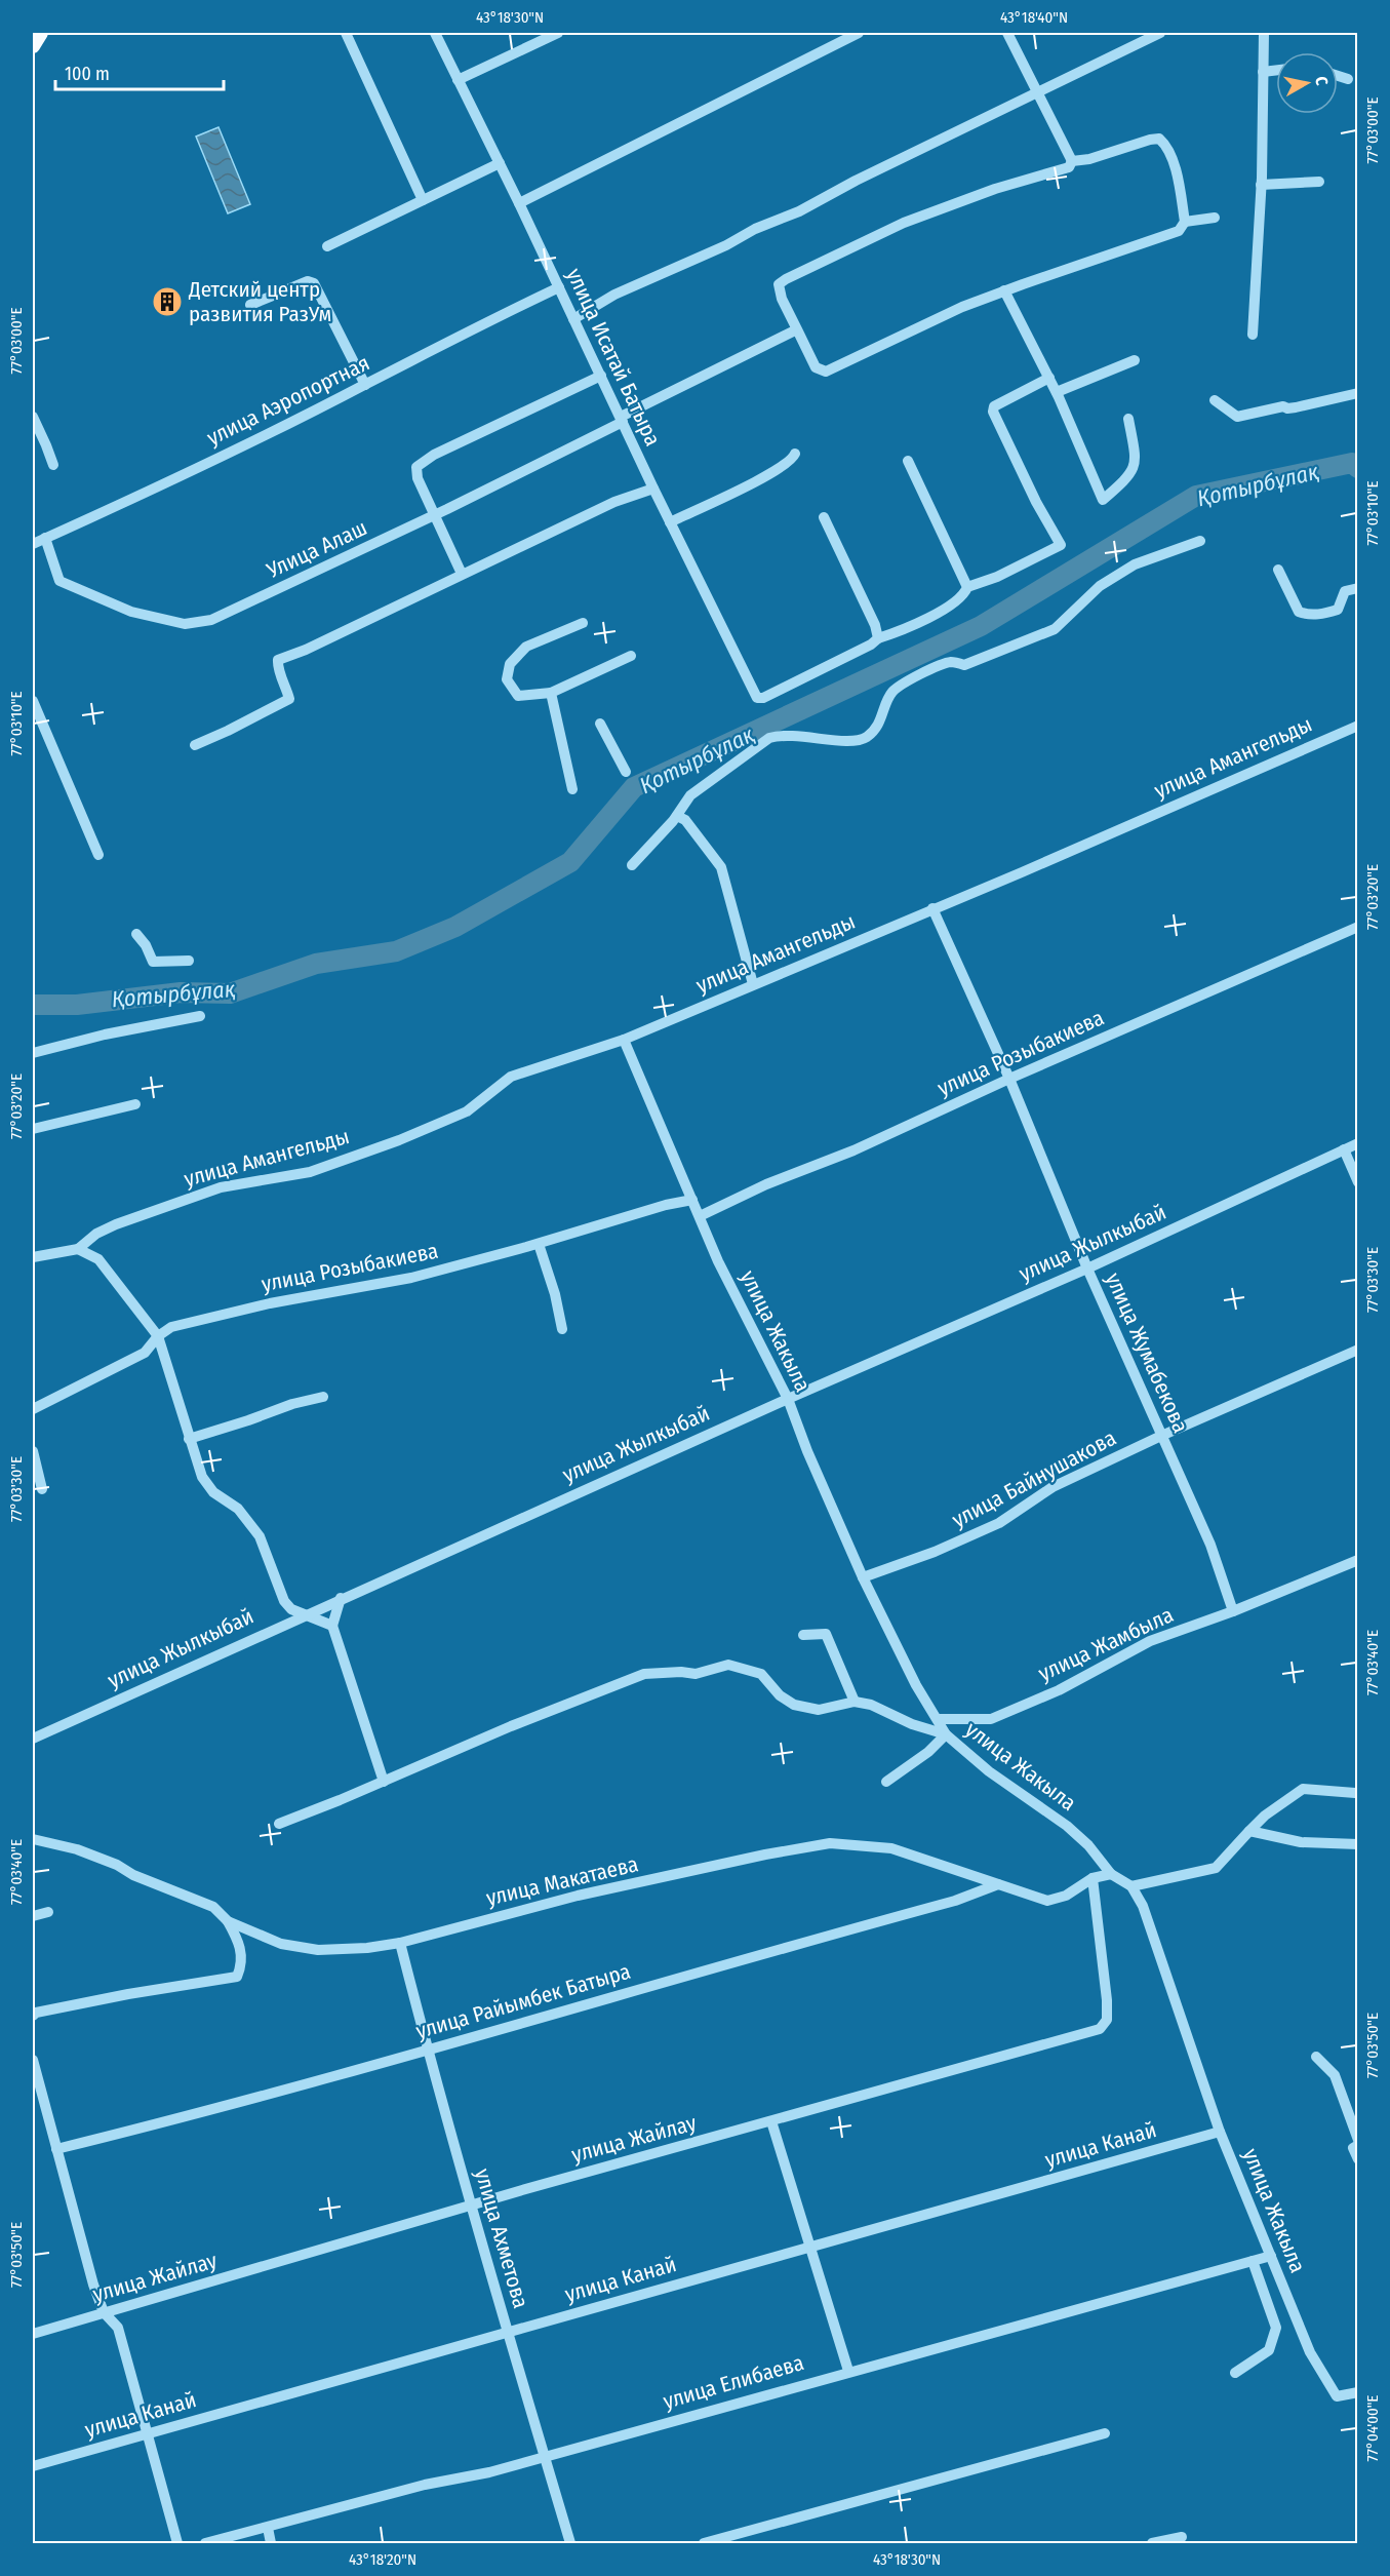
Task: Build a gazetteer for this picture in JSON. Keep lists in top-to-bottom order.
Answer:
{
  "streets": {
    "street": [
      "улица Исатай Батыра",
      "улица Аэропортная",
      "Улица Алаш",
      "улица Амангельды",
      "улица Розыбакиева",
      "улица Жылкыбай",
      "улица Жакыла",
      "улица Жумабекова",
      "улица Байнушакова",
      "улица Жамбыла",
      "улица Макатаева",
      "улица Райымбек Батыра",
      "улица Жайлау",
      "улица Канай",
      "улица Ахметова",
      "улица Елибаева"
    ]
  },
  "crossings": [
    ["улица Исатай Батыра", "улица Аэропортная"],
    ["улица Исатай Батыра", "Улица Алаш"],
    ["улица Аэропортная", "Улица Алаш"],
    ["улица Амангельды", "улица Жакыла"],
    ["улица Амангельды", "улица Жумабекова"],
    ["улица Розыбакиева", "улица Жакыла"],
    ["улица Розыбакиева", "улица Жумабекова"],
    ["улица Жылкыбай", "улица Жакыла"],
    ["улица Жылкыбай", "улица Жумабекова"],
    ["улица Жакыла", "улица Байнушакова"],
    ["улица Жакыла", "улица Жамбыла"],
    ["улица Жакыла", "улица Макатаева"],
    ["улица Жакыла", "улица Канай"],
    ["улица Жакыла", "улица Елибаева"],
    ["улица Жумабекова", "улица Байнушакова"],
    ["улица Жумабекова", "улица Жамбыла"],
    ["улица Макатаева", "улица Райымбек Батыра"],
    ["улица Макатаева", "улица Жайлау"],
    ["улица Макатаева", "улица Ахметова"],
    ["улица Райымбек Батыра", "улица Ахметова"],
    ["улица Жайлау", "улица Ахметова"],
    ["улица Канай", "улица Ахметова"],
    ["улица Ахметова", "улица Елибаева"]
  ],
  "water": ["Қотырбұлақ"],
  "places": {
    "building": ["Детский центр развития РазУм"]
  },
  "scale_bar": "100 m",
  "north": "right",
  "coordinates": [
    "43°18'30\"N",
    "43°18'40\"N",
    "77°03'00\"E",
    "77°03'10\"E",
    "77°03'20\"E",
    "77°03'30\"E",
    "77°03'40\"E",
    "77°03'50\"E",
    "77°04'00\"E",
    "43°18'20\"N"
  ]
}
